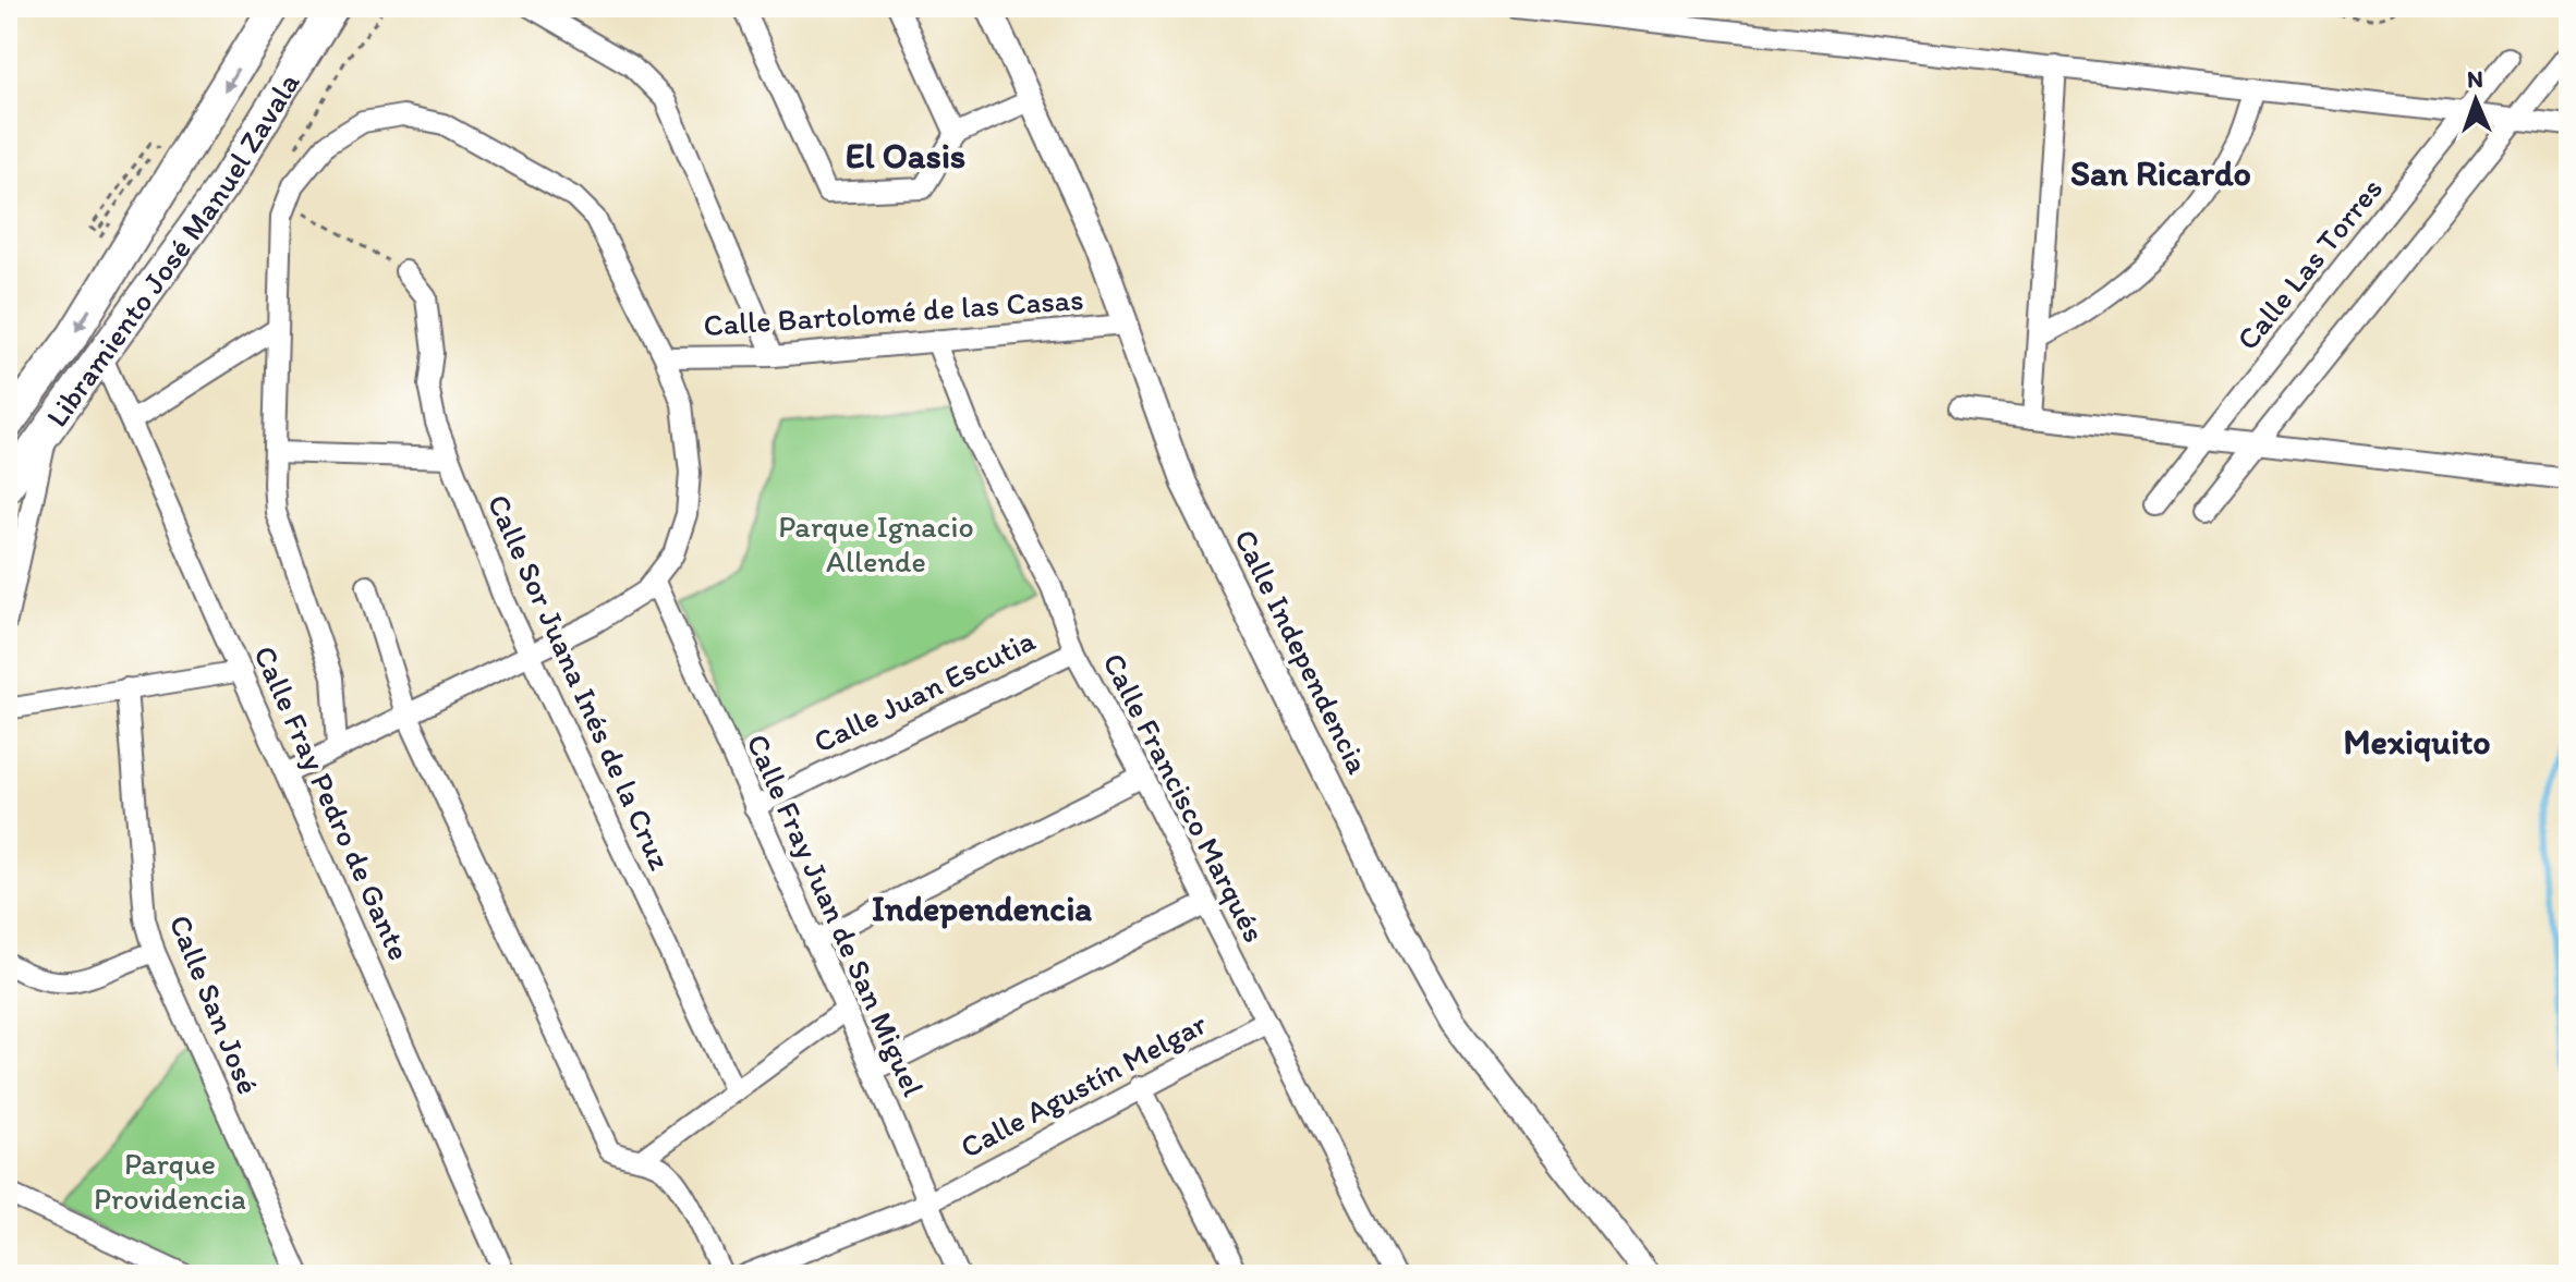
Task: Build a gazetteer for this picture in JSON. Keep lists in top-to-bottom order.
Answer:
{
  "streets": {
    "main road": ["Libramiento José Manuel Zavala"],
    "street": [
      "Calle Las Torres",
      "Calle Bartolomé de las Casas",
      "Calle Independencia",
      "Calle Sor Juana Inés de la Cruz",
      "Calle Juan Escutia",
      "Calle Francisco Marqués",
      "Calle Fray Pedro de Gante",
      "Calle Fray Juan de San Miguel",
      "Calle San José",
      "Calle Agustín Melgar"
    ]
  },
  "crossings": [
    ["Libramiento José Manuel Zavala", "Calle Fray Pedro de Gante"],
    ["Calle Bartolomé de las Casas", "Calle Independencia"],
    ["Calle Bartolomé de las Casas", "Calle Francisco Marqués"],
    ["Calle Juan Escutia", "Calle Francisco Marqués"],
    ["Calle Juan Escutia", "Calle Fray Juan de San Miguel"],
    ["Calle Francisco Marqués", "Calle Agustín Melgar"],
    ["Calle Fray Juan de San Miguel", "Calle Agustín Melgar"]
  ],
  "districts": [
    "El Oasis",
    "San Ricardo",
    "Mexiquito",
    "Independencia"
  ],
  "parks": ["Parque Ignacio Allende", "Parque Providencia"],
  "north": "top"
}
